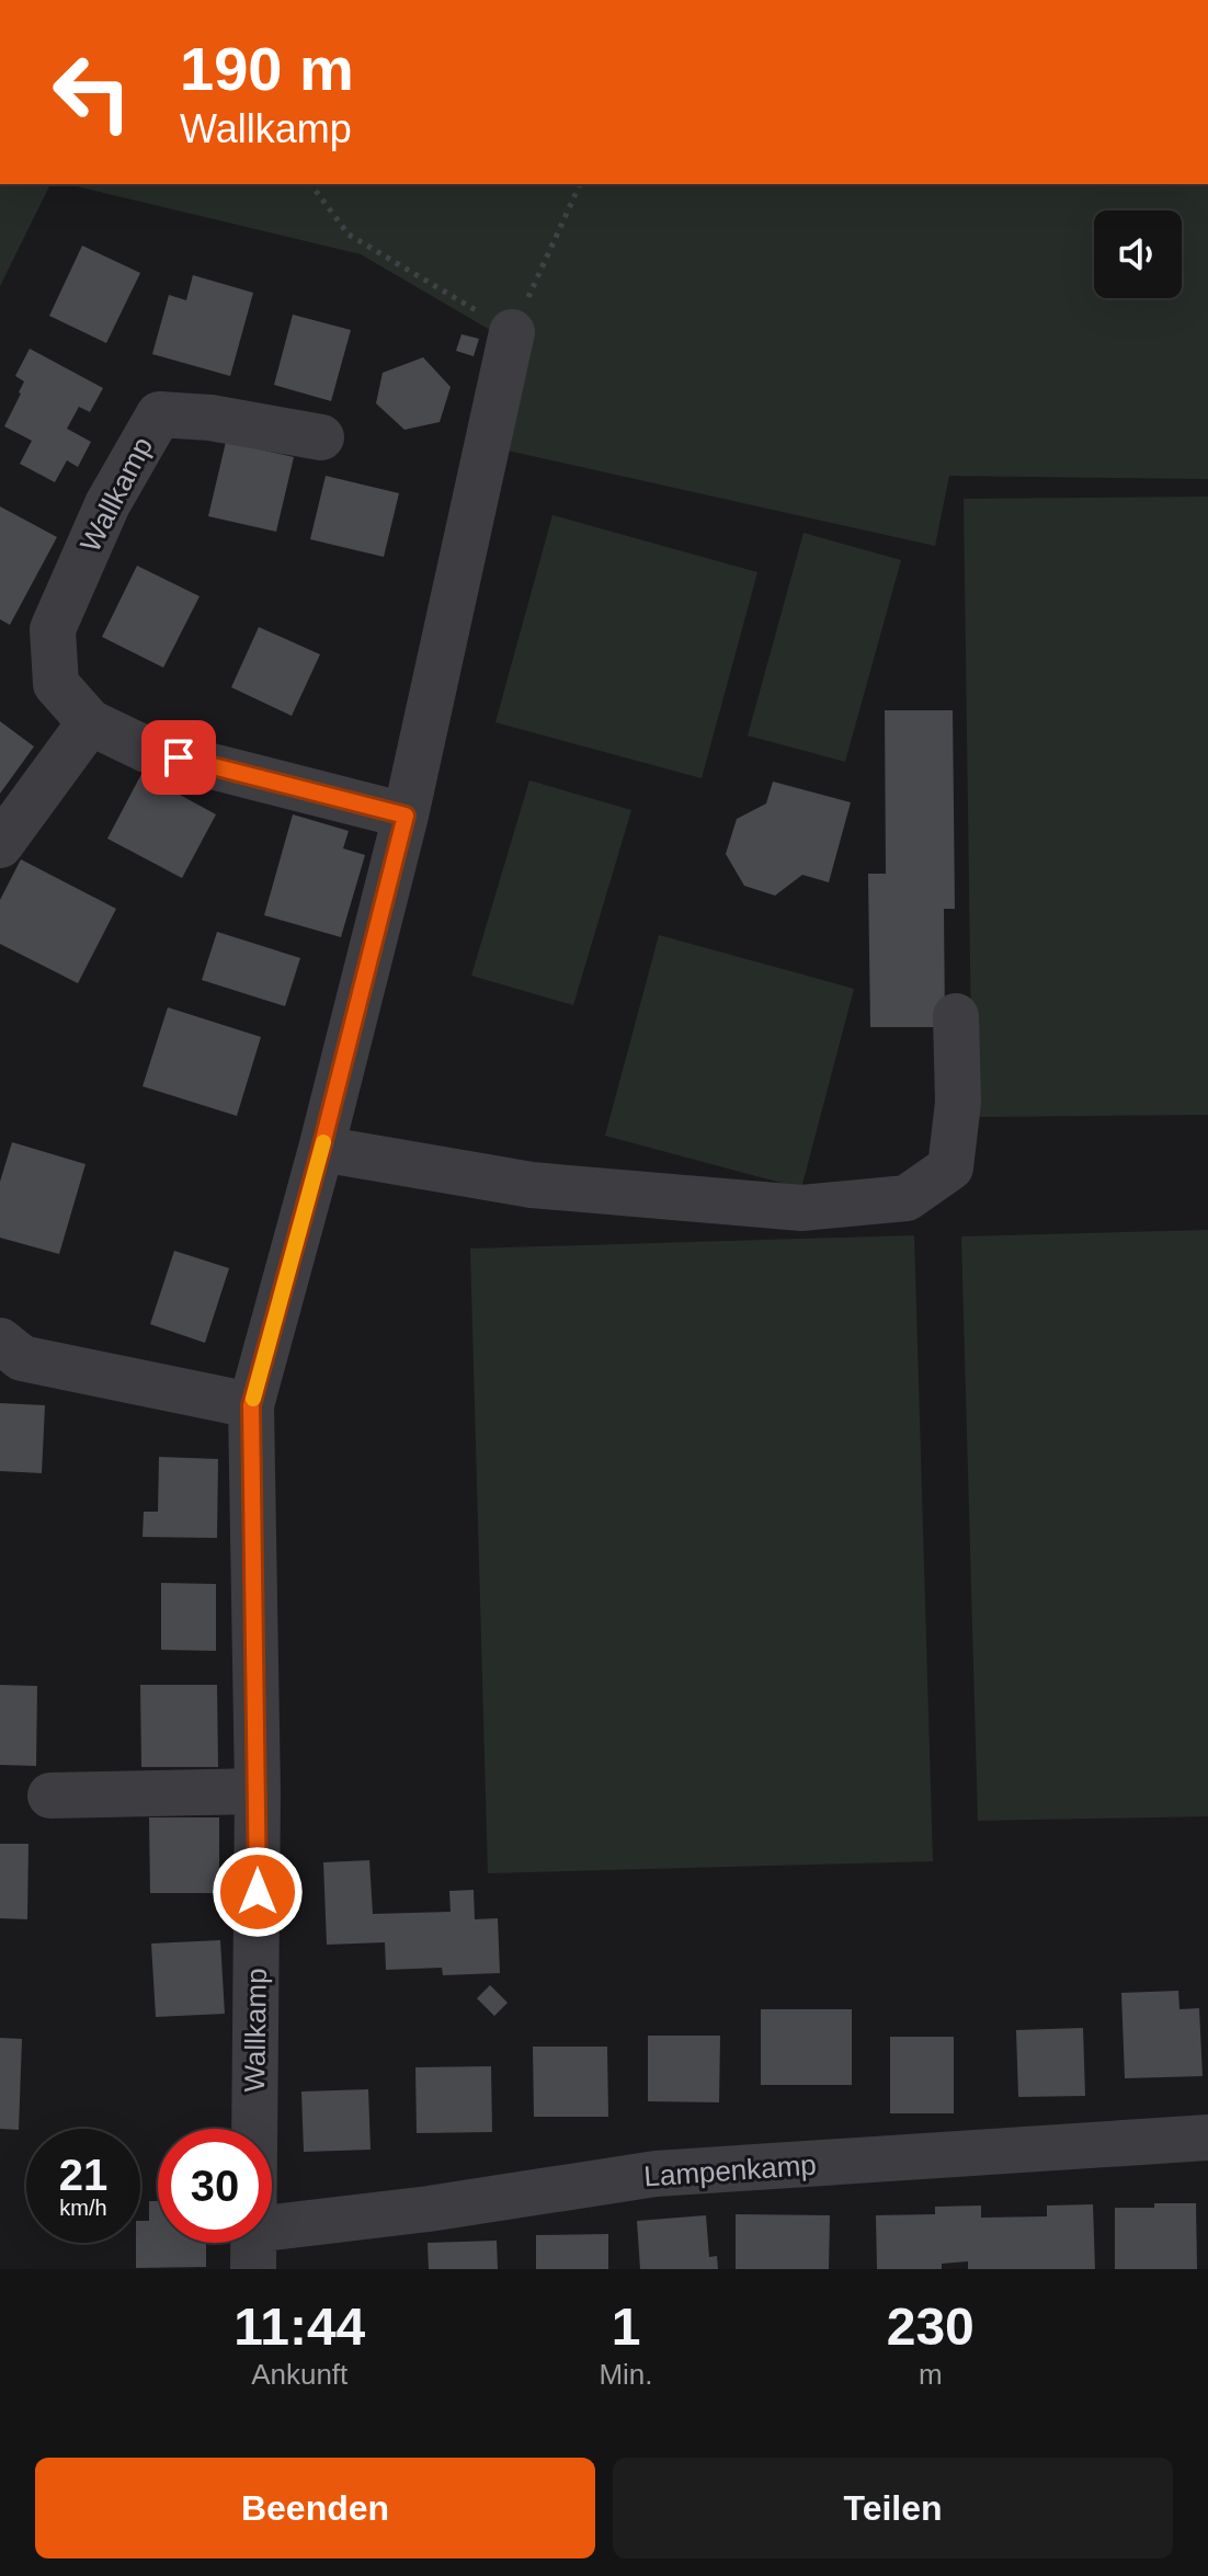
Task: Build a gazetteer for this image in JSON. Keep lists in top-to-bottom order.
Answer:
{
  "streets": {
    "street": ["Wallkamp", "Lampenkamp"]
  },
  "crossings": [
    ["Wallkamp", "Lampenkamp"]
  ],
  "page": {
    "turn": ["190 m", "Wallkamp"],
    "speed": "21 km/h",
    "limit": "30",
    "eta": [
      "11:44",
      "Ankunft",
      "1",
      "Min.",
      "230",
      "m"
    ],
    "buttons": ["Beenden", "Teilen"]
  }
}
